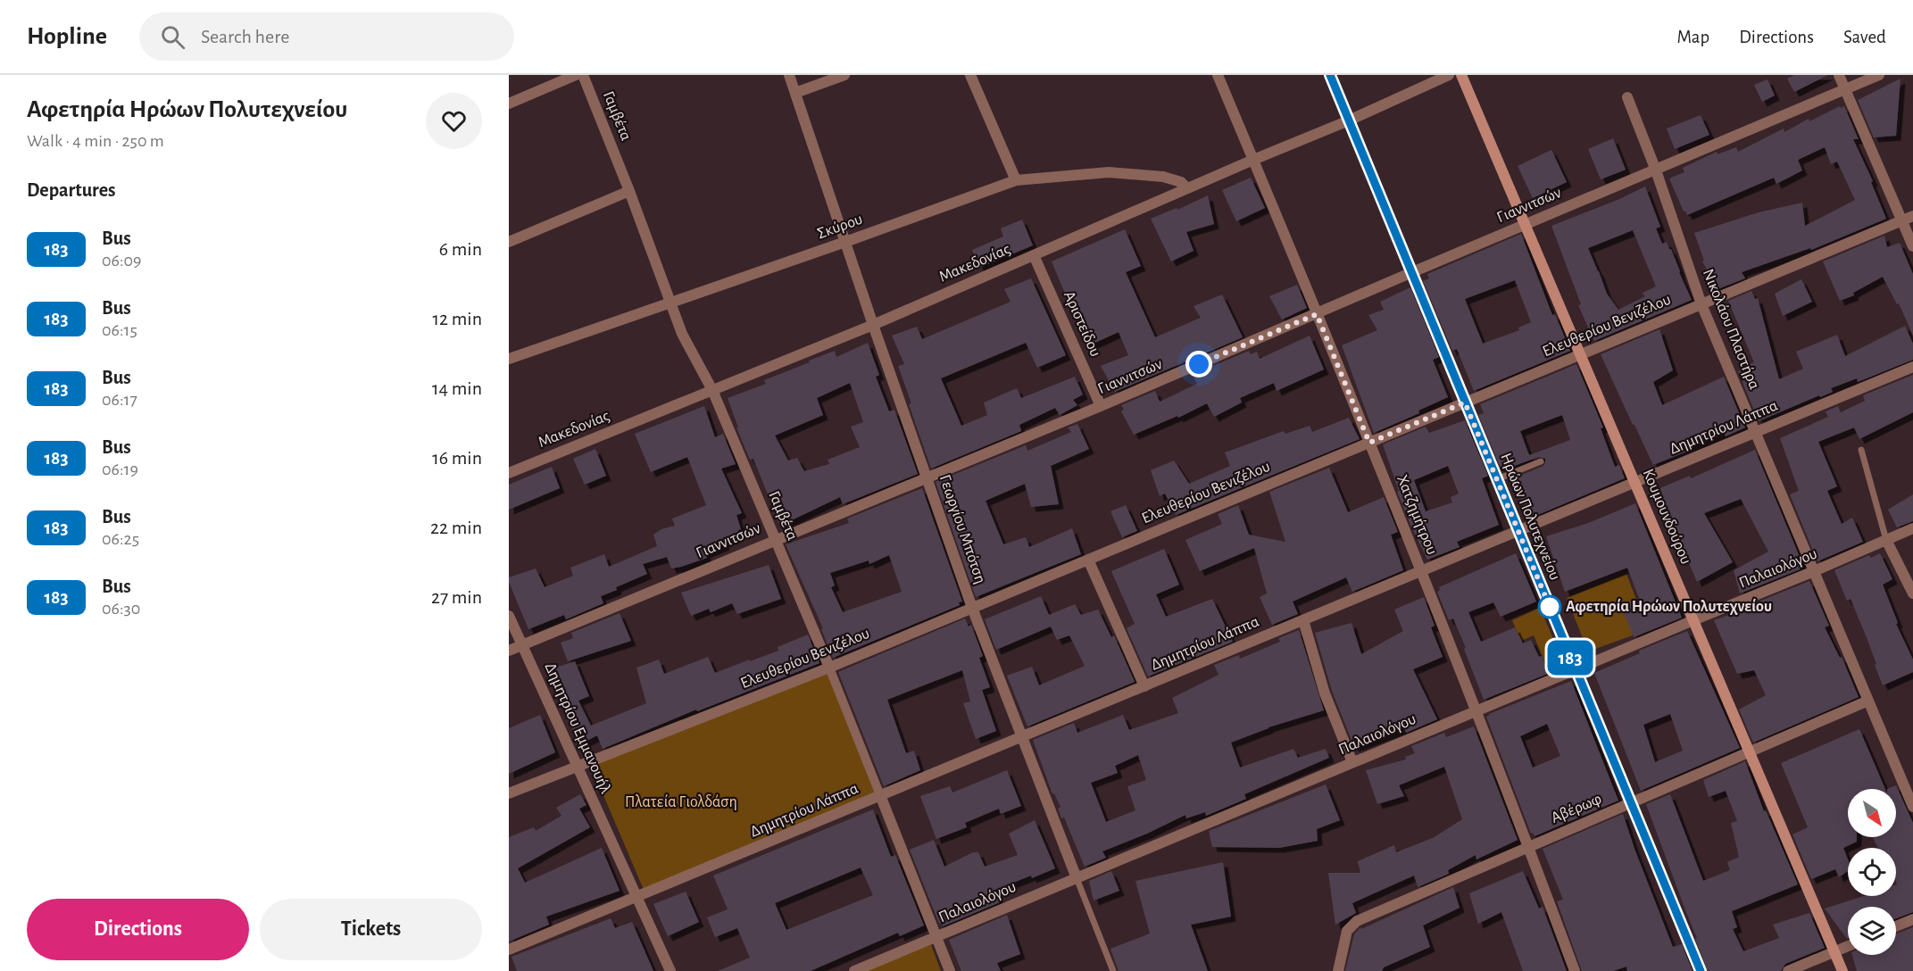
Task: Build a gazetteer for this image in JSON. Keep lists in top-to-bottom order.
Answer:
{
  "streets": {
    "main road": ["Ηρώων Πολυτεχνείου", "Κουμουνδούρου"],
    "street": [
      "Γαμβέτα",
      "Γιαννιτσών",
      "Σκύρου",
      "Μακεδονίας",
      "Αριστείδου",
      "Ελευθερίου Βενιζέλου",
      "Νικολάου Πλαστήρα",
      "Δημητρίου Λάππα",
      "Χατζημήτρου",
      "Γεωργίου Μπότση",
      "Παλαιολόγου",
      "Δημητρίου Εμμανουήλ",
      "Αβέρωφ"
    ]
  },
  "crossings": [
    ["Γαμβέτα", "Γιαννιτσών"],
    ["Γαμβέτα", "Σκύρου"],
    ["Γαμβέτα", "Μακεδονίας"],
    ["Γαμβέτα", "Ελευθερίου Βενιζέλου"],
    ["Γαμβέτα", "Δημητρίου Λάππα"],
    ["Γαμβέτα", "Παλαιολόγου"],
    ["Γιαννιτσών", "Αριστείδου"],
    ["Γιαννιτσών", "Νικολάου Πλαστήρα"],
    ["Γιαννιτσών", "Χατζημήτρου"],
    ["Γιαννιτσών", "Ηρώων Πολυτεχνείου"],
    ["Γιαννιτσών", "Κουμουνδούρου"],
    ["Γιαννιτσών", "Γεωργίου Μπότση"],
    ["Γιαννιτσών", "Δημητρίου Εμμανουήλ"],
    ["Σκύρου", "Μακεδονίας"],
    ["Σκύρου", "Γεωργίου Μπότση"],
    ["Μακεδονίας", "Αριστείδου"],
    ["Μακεδονίας", "Χατζημήτρου"],
    ["Μακεδονίας", "Ηρώων Πολυτεχνείου"],
    ["Μακεδονίας", "Γεωργίου Μπότση"],
    ["Ελευθερίου Βενιζέλου", "Νικολάου Πλαστήρα"],
    ["Ελευθερίου Βενιζέλου", "Χατζημήτρου"],
    ["Ελευθερίου Βενιζέλου", "Ηρώων Πολυτεχνείου"],
    ["Ελευθερίου Βενιζέλου", "Κουμουνδούρου"],
    ["Ελευθερίου Βενιζέλου", "Γεωργίου Μπότση"],
    ["Ελευθερίου Βενιζέλου", "Δημητρίου Εμμανουήλ"],
    ["Νικολάου Πλαστήρα", "Δημητρίου Λάππα"],
    ["Νικολάου Πλαστήρα", "Παλαιολόγου"],
    ["Νικολάου Πλαστήρα", "Αβέρωφ"],
    ["Δημητρίου Λάππα", "Χατζημήτρου"],
    ["Δημητρίου Λάππα", "Ηρώων Πολυτεχνείου"],
    ["Δημητρίου Λάππα", "Κουμουνδούρου"],
    ["Δημητρίου Λάππα", "Γεωργίου Μπότση"],
    ["Δημητρίου Λάππα", "Δημητρίου Εμμανουήλ"],
    ["Χατζημήτρου", "Παλαιολόγου"],
    ["Χατζημήτρου", "Αβέρωφ"],
    ["Ηρώων Πολυτεχνείου", "Παλαιολόγου"],
    ["Ηρώων Πολυτεχνείου", "Αβέρωφ"],
    ["Κουμουνδούρου", "Παλαιολόγου"],
    ["Κουμουνδούρου", "Αβέρωφ"],
    ["Γεωργίου Μπότση", "Παλαιολόγου"]
  ],
  "parks": ["Πλατεία Γιολδάση"],
  "places": ["Αφετηρία Ηρώων Πολυτεχνείου"],
  "lines": ["bus line 183"],
  "north": "bottom right",
  "page": {
    "header": "Hopline",
    "search": "Search here",
    "nav": ["Map", "Directions", "Saved"],
    "heading": [
      ["Αφετηρία Ηρώων Πολυτεχνείου", "Walk · 4 min · 250 m"],
      "Departures"
    ],
    "on_map": "183",
    "list": [
      {
        "mark": "183",
        "name": "Bus",
        "note": "06:09",
        "value": "6 min"
      },
      {
        "mark": "183",
        "name": "Bus",
        "note": "06:15",
        "value": "12 min"
      },
      {
        "mark": "183",
        "name": "Bus",
        "note": "06:17",
        "value": "14 min"
      },
      {
        "mark": "183",
        "name": "Bus",
        "note": "06:19",
        "value": "16 min"
      },
      {
        "mark": "183",
        "name": "Bus",
        "note": "06:25",
        "value": "22 min"
      },
      {
        "mark": "183",
        "name": "Bus",
        "note": "06:30",
        "value": "27 min"
      }
    ],
    "buttons": ["Directions", "Tickets"]
  }
}
